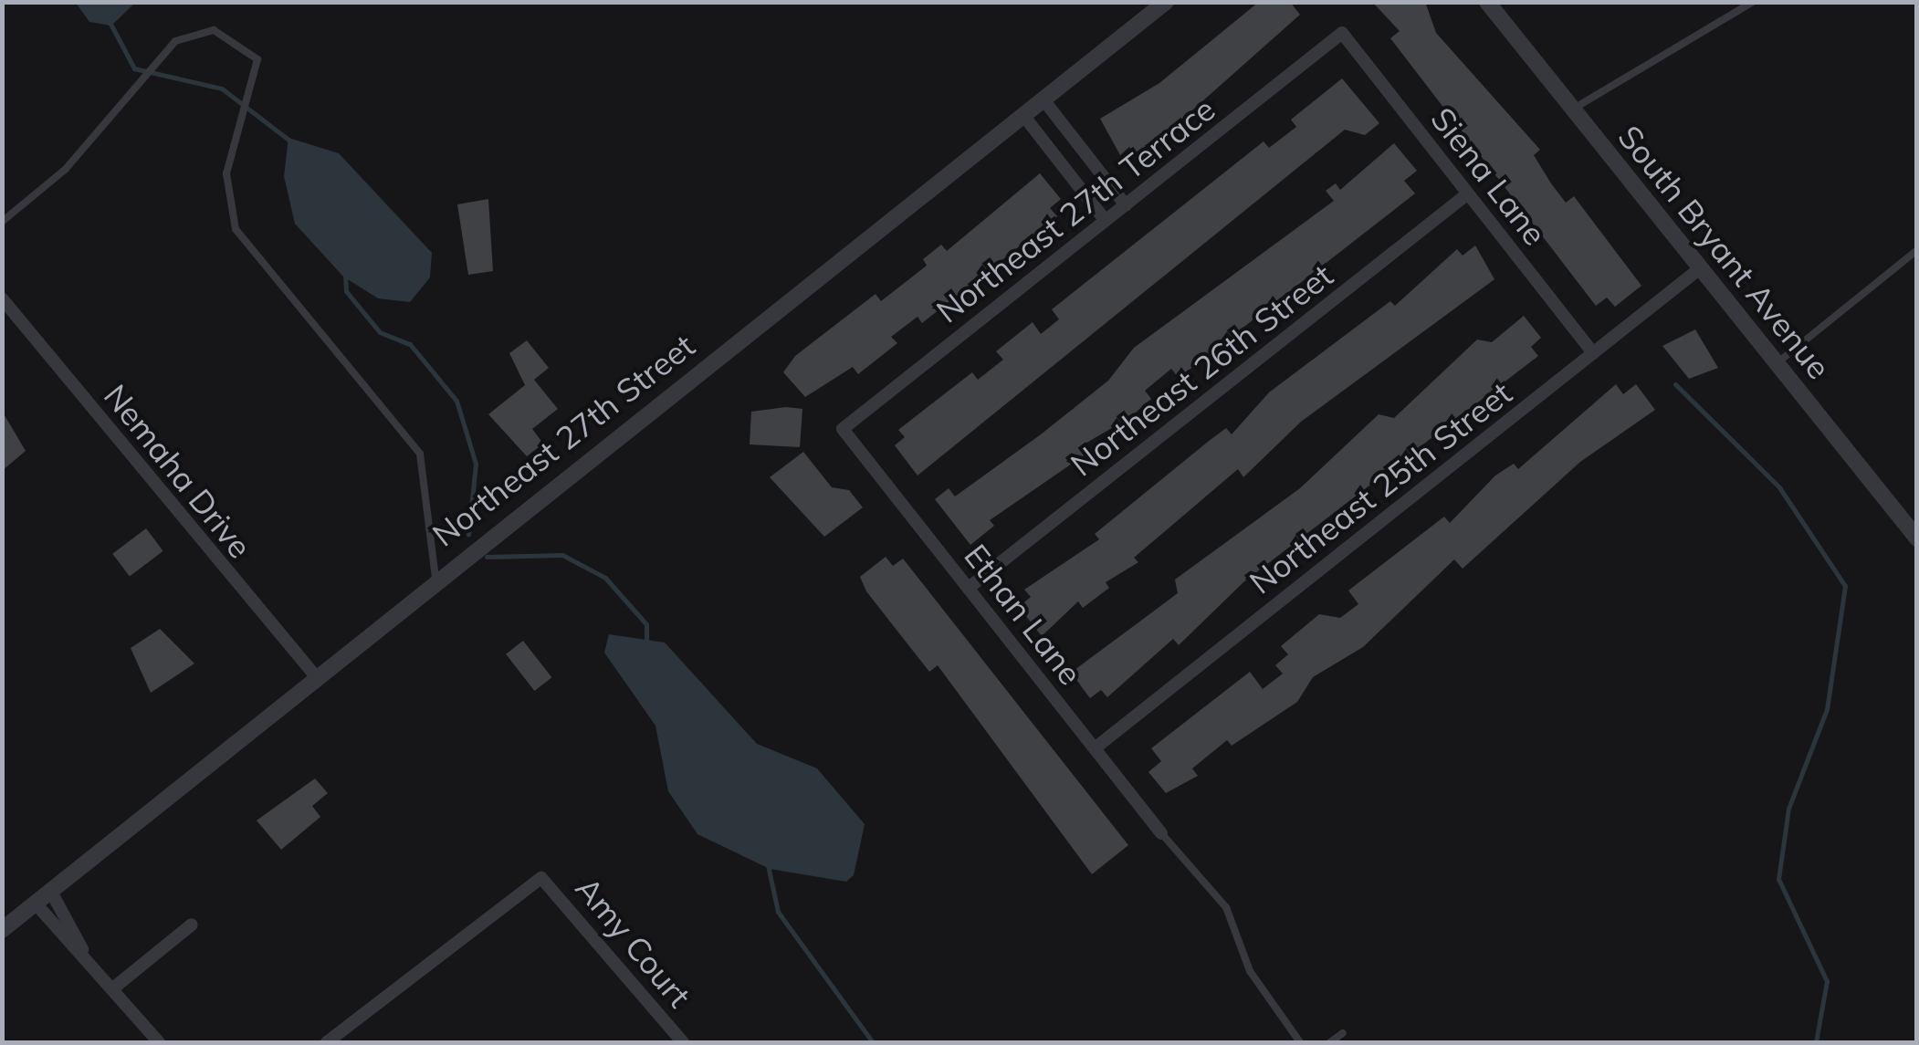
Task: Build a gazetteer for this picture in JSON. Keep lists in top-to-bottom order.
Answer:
{
  "streets": {
    "street": [
      "Siena Lane",
      "Northeast 27th Terrace",
      "South Bryant Avenue",
      "Northeast 26th Street",
      "Northeast 27th Street",
      "Nemaha Drive",
      "Northeast 25th Street",
      "Ethan Lane",
      "Amy Court"
    ]
  },
  "crossings": [
    ["Siena Lane", "Northeast 27th Terrace"],
    ["Siena Lane", "Northeast 26th Street"],
    ["Siena Lane", "Northeast 25th Street"],
    ["Northeast 27th Terrace", "Ethan Lane"],
    ["South Bryant Avenue", "Northeast 25th Street"],
    ["Northeast 26th Street", "Ethan Lane"],
    ["Northeast 27th Street", "Nemaha Drive"],
    ["Northeast 25th Street", "Ethan Lane"]
  ]
}
